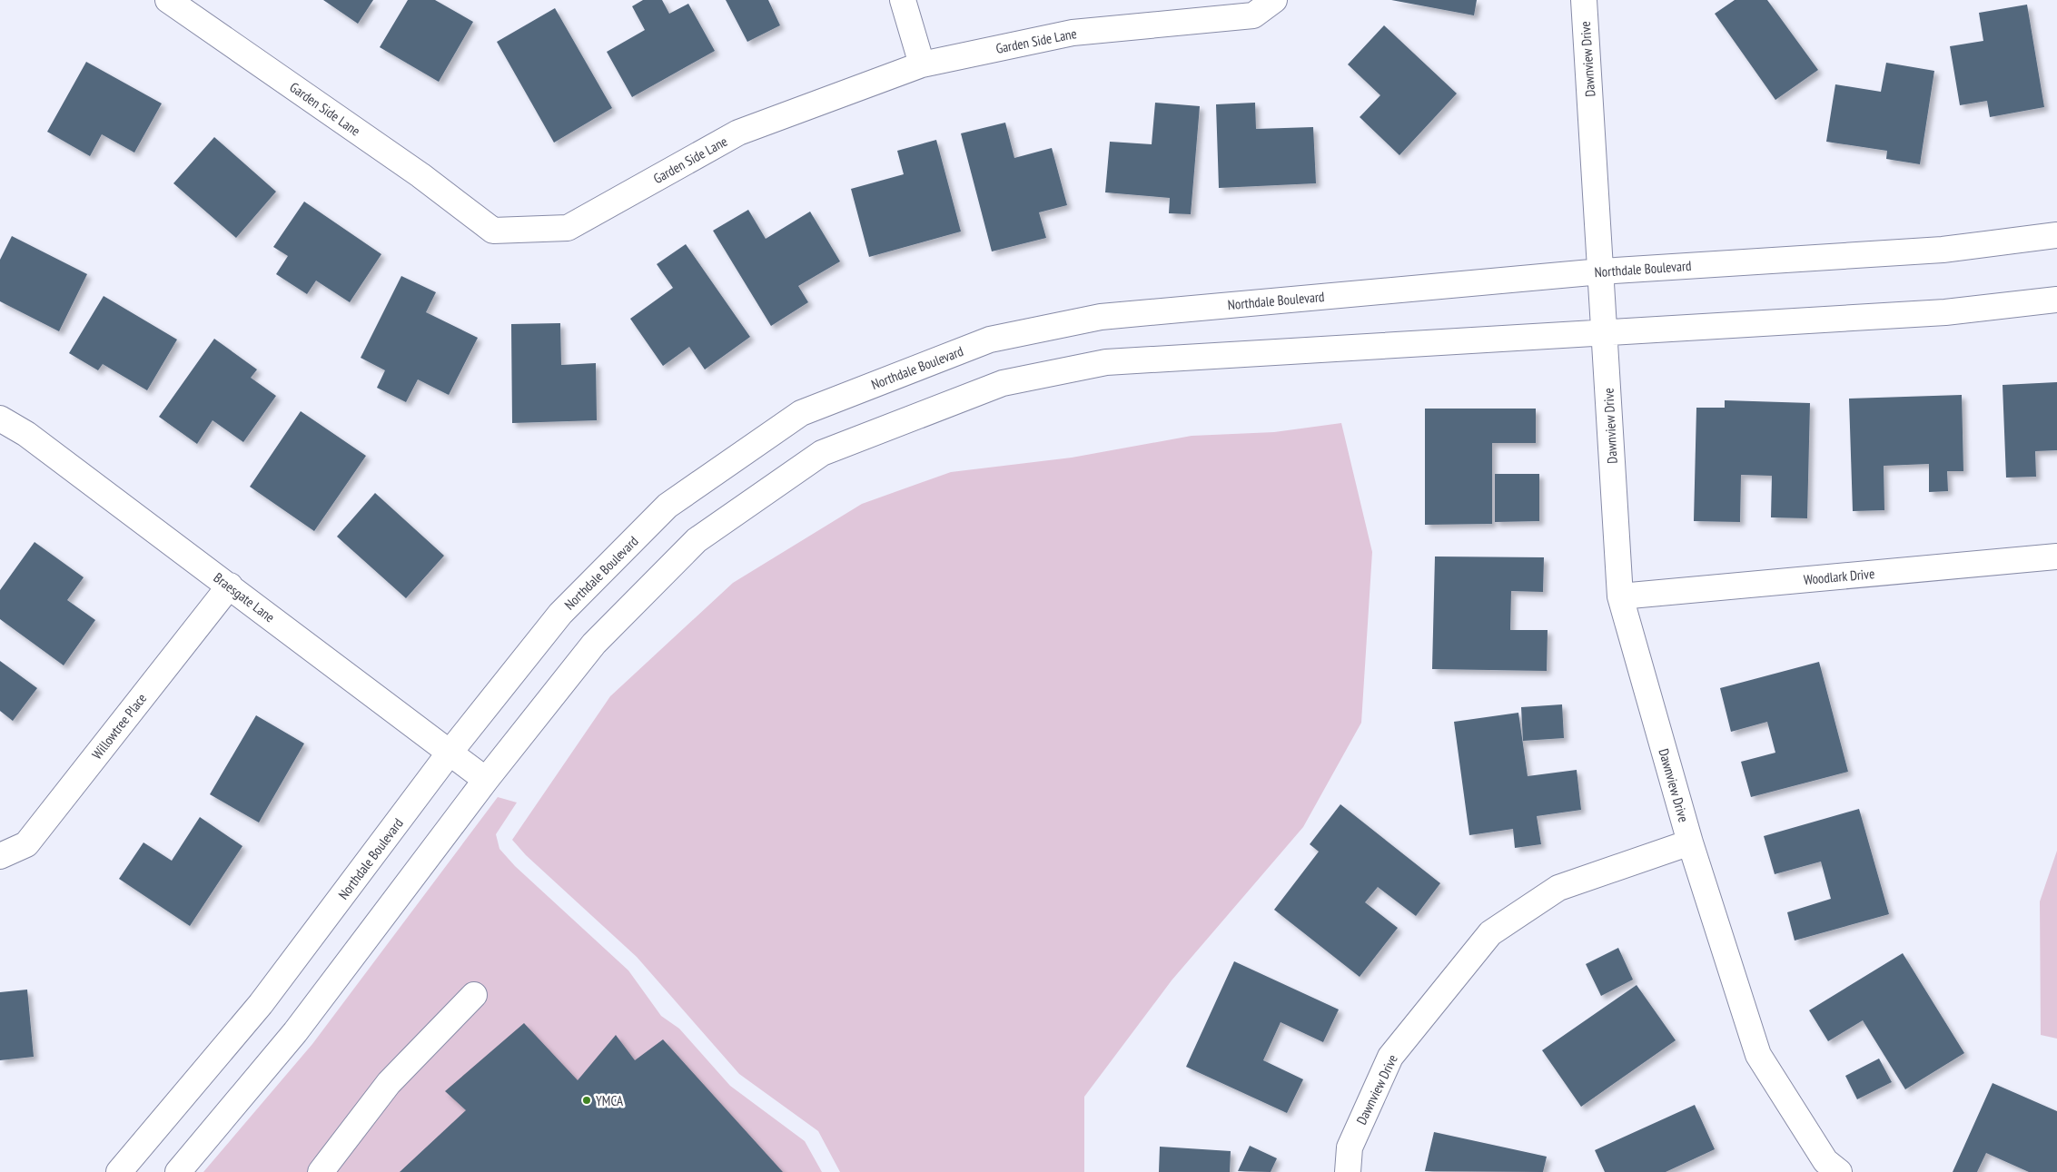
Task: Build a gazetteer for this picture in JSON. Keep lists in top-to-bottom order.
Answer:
{
  "streets": {
    "street": [
      "Garden Side Lane",
      "Dawnview Drive",
      "Northdale Boulevard",
      "Woodlark Drive",
      "Braesgate Lane",
      "Willowtree Place"
    ]
  },
  "crossings": [
    ["Dawnview Drive", "Northdale Boulevard"],
    ["Dawnview Drive", "Woodlark Drive"],
    ["Northdale Boulevard", "Braesgate Lane"],
    ["Braesgate Lane", "Willowtree Place"]
  ],
  "places": ["YMCA"]
}
